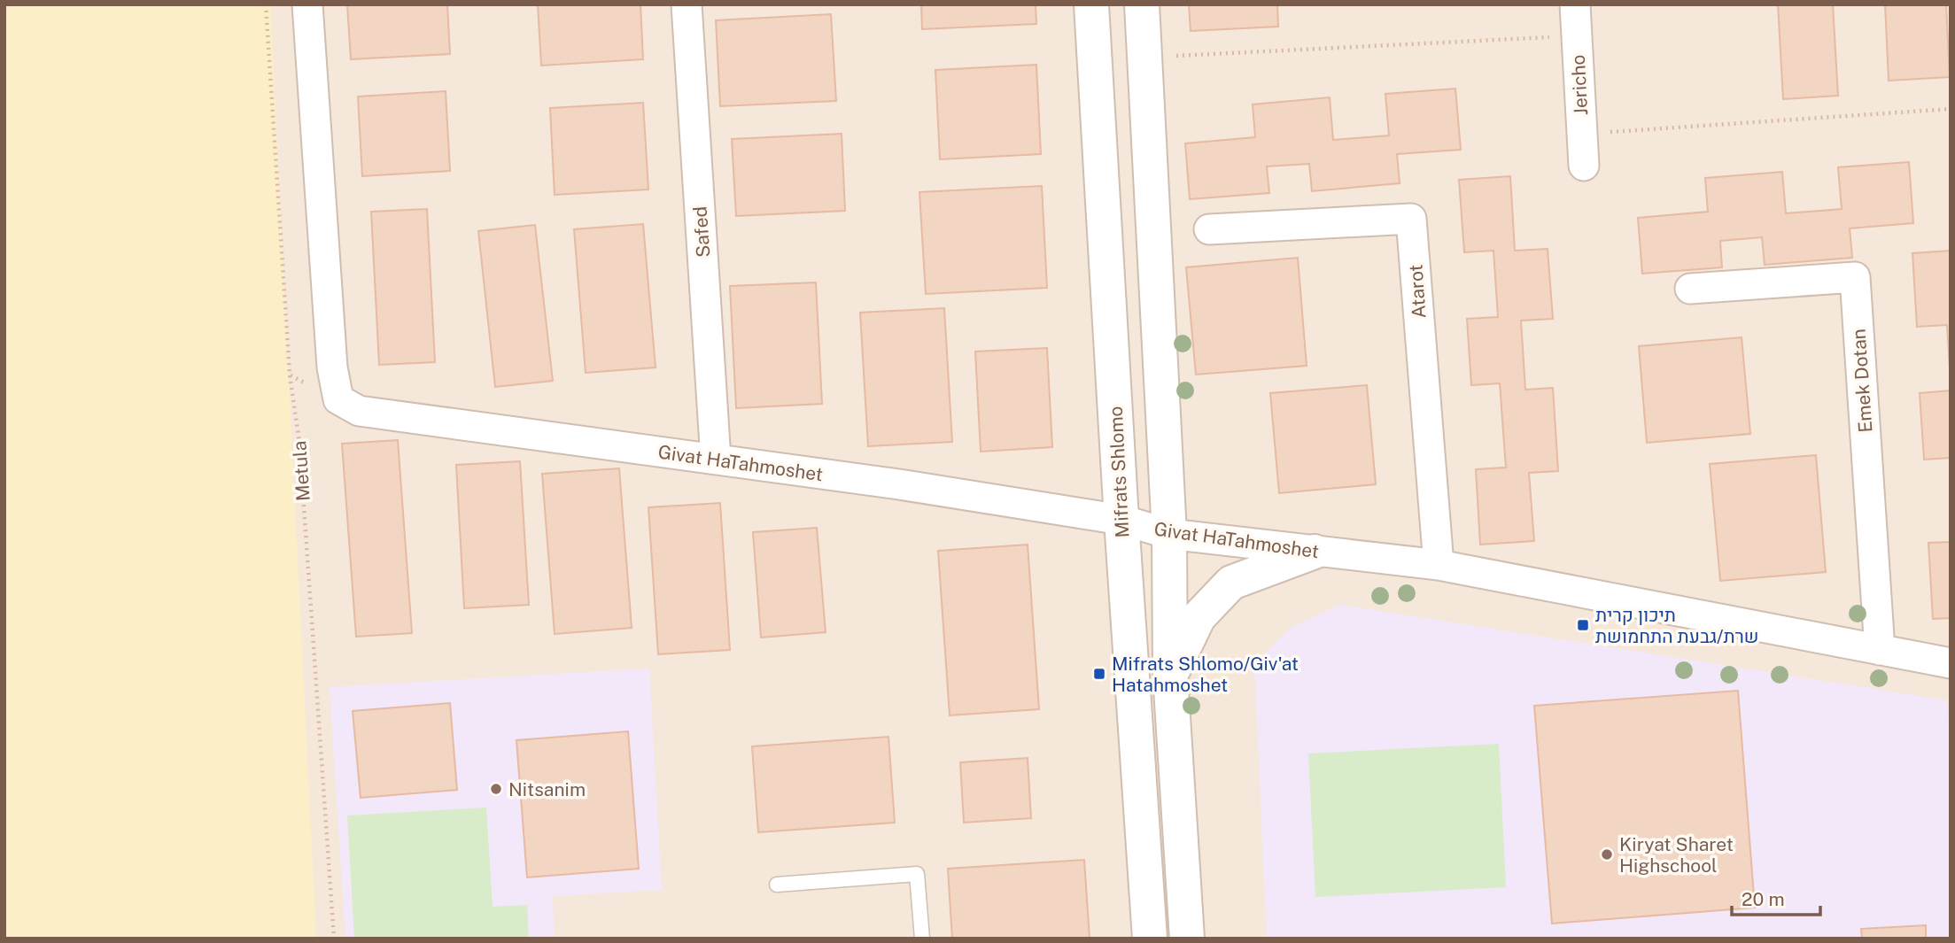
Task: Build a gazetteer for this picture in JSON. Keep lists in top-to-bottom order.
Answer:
{
  "streets": {
    "street": [
      "Jericho",
      "Safed",
      "Atarot",
      "Emek Dotan",
      "Givat HaTahmoshet",
      "Mifrats Shlomo"
    ],
    "path": ["Metula"]
  },
  "crossings": [
    ["Safed", "Givat HaTahmoshet"],
    ["Atarot", "Givat HaTahmoshet"],
    ["Emek Dotan", "Givat HaTahmoshet"],
    ["Givat HaTahmoshet", "Mifrats Shlomo"]
  ],
  "places": {
    "transit": ["תיכון קרית שרת/גבעת התחמושת", "Mifrats Shlomo/Giv'at Hatahmoshet"],
    "other": ["Nitsanim", "Kiryat Sharet Highschool"]
  },
  "scale_bar": "20 m"
}
